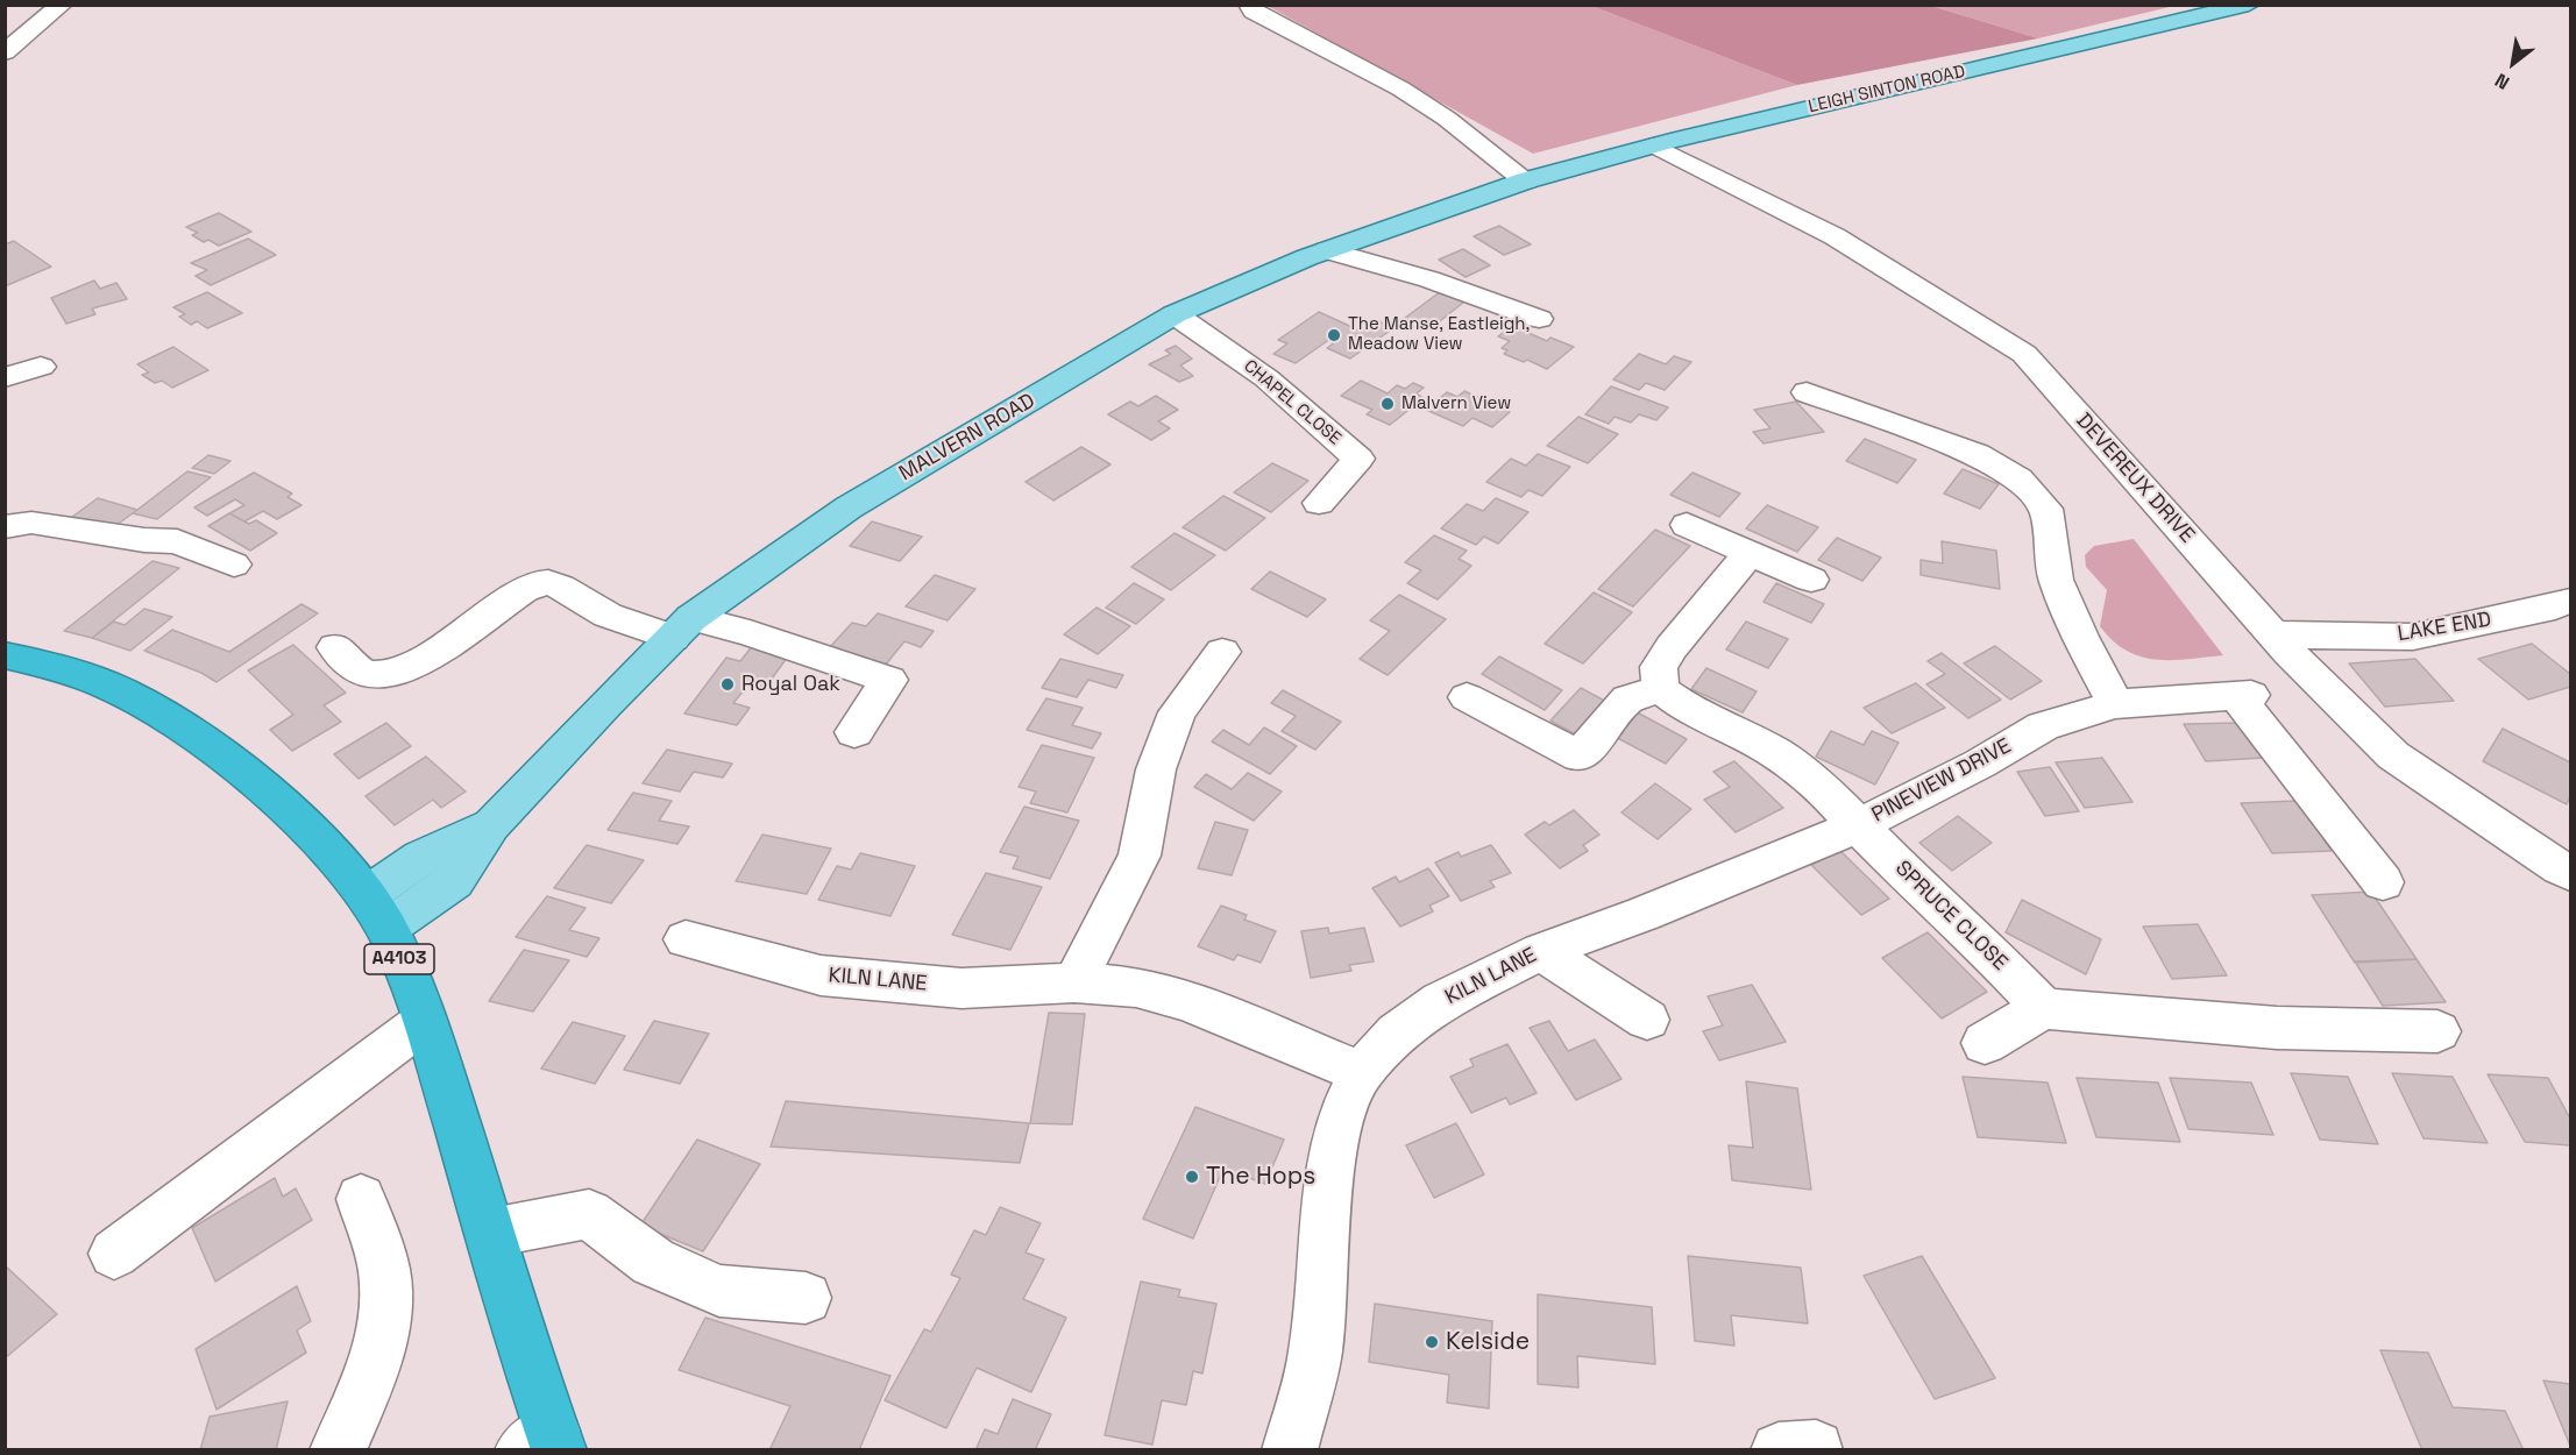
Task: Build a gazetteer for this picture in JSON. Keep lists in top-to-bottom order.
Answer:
{
  "streets": {
    "highway": ["A4103"],
    "main road": ["LEIGH SINTON ROAD", "MALVERN ROAD"],
    "street": [
      "CHAPEL CLOSE",
      "DEVEREUX DRIVE",
      "LAKE END",
      "PINEVIEW DRIVE",
      "SPRUCE CLOSE",
      "KILN LANE"
    ]
  },
  "crossings": [
    ["LEIGH SINTON ROAD", "MALVERN ROAD"],
    ["LEIGH SINTON ROAD", "DEVEREUX DRIVE"],
    ["CHAPEL CLOSE", "MALVERN ROAD"],
    ["MALVERN ROAD", "A4103"],
    ["DEVEREUX DRIVE", "LAKE END"],
    ["PINEVIEW DRIVE", "SPRUCE CLOSE"],
    ["PINEVIEW DRIVE", "KILN LANE"]
  ],
  "places": [
    "The Manse, Eastleigh, Meadow View",
    "Malvern View",
    "Royal Oak",
    "The Hops",
    "Kelside"
  ],
  "north": "bottom left"
}
